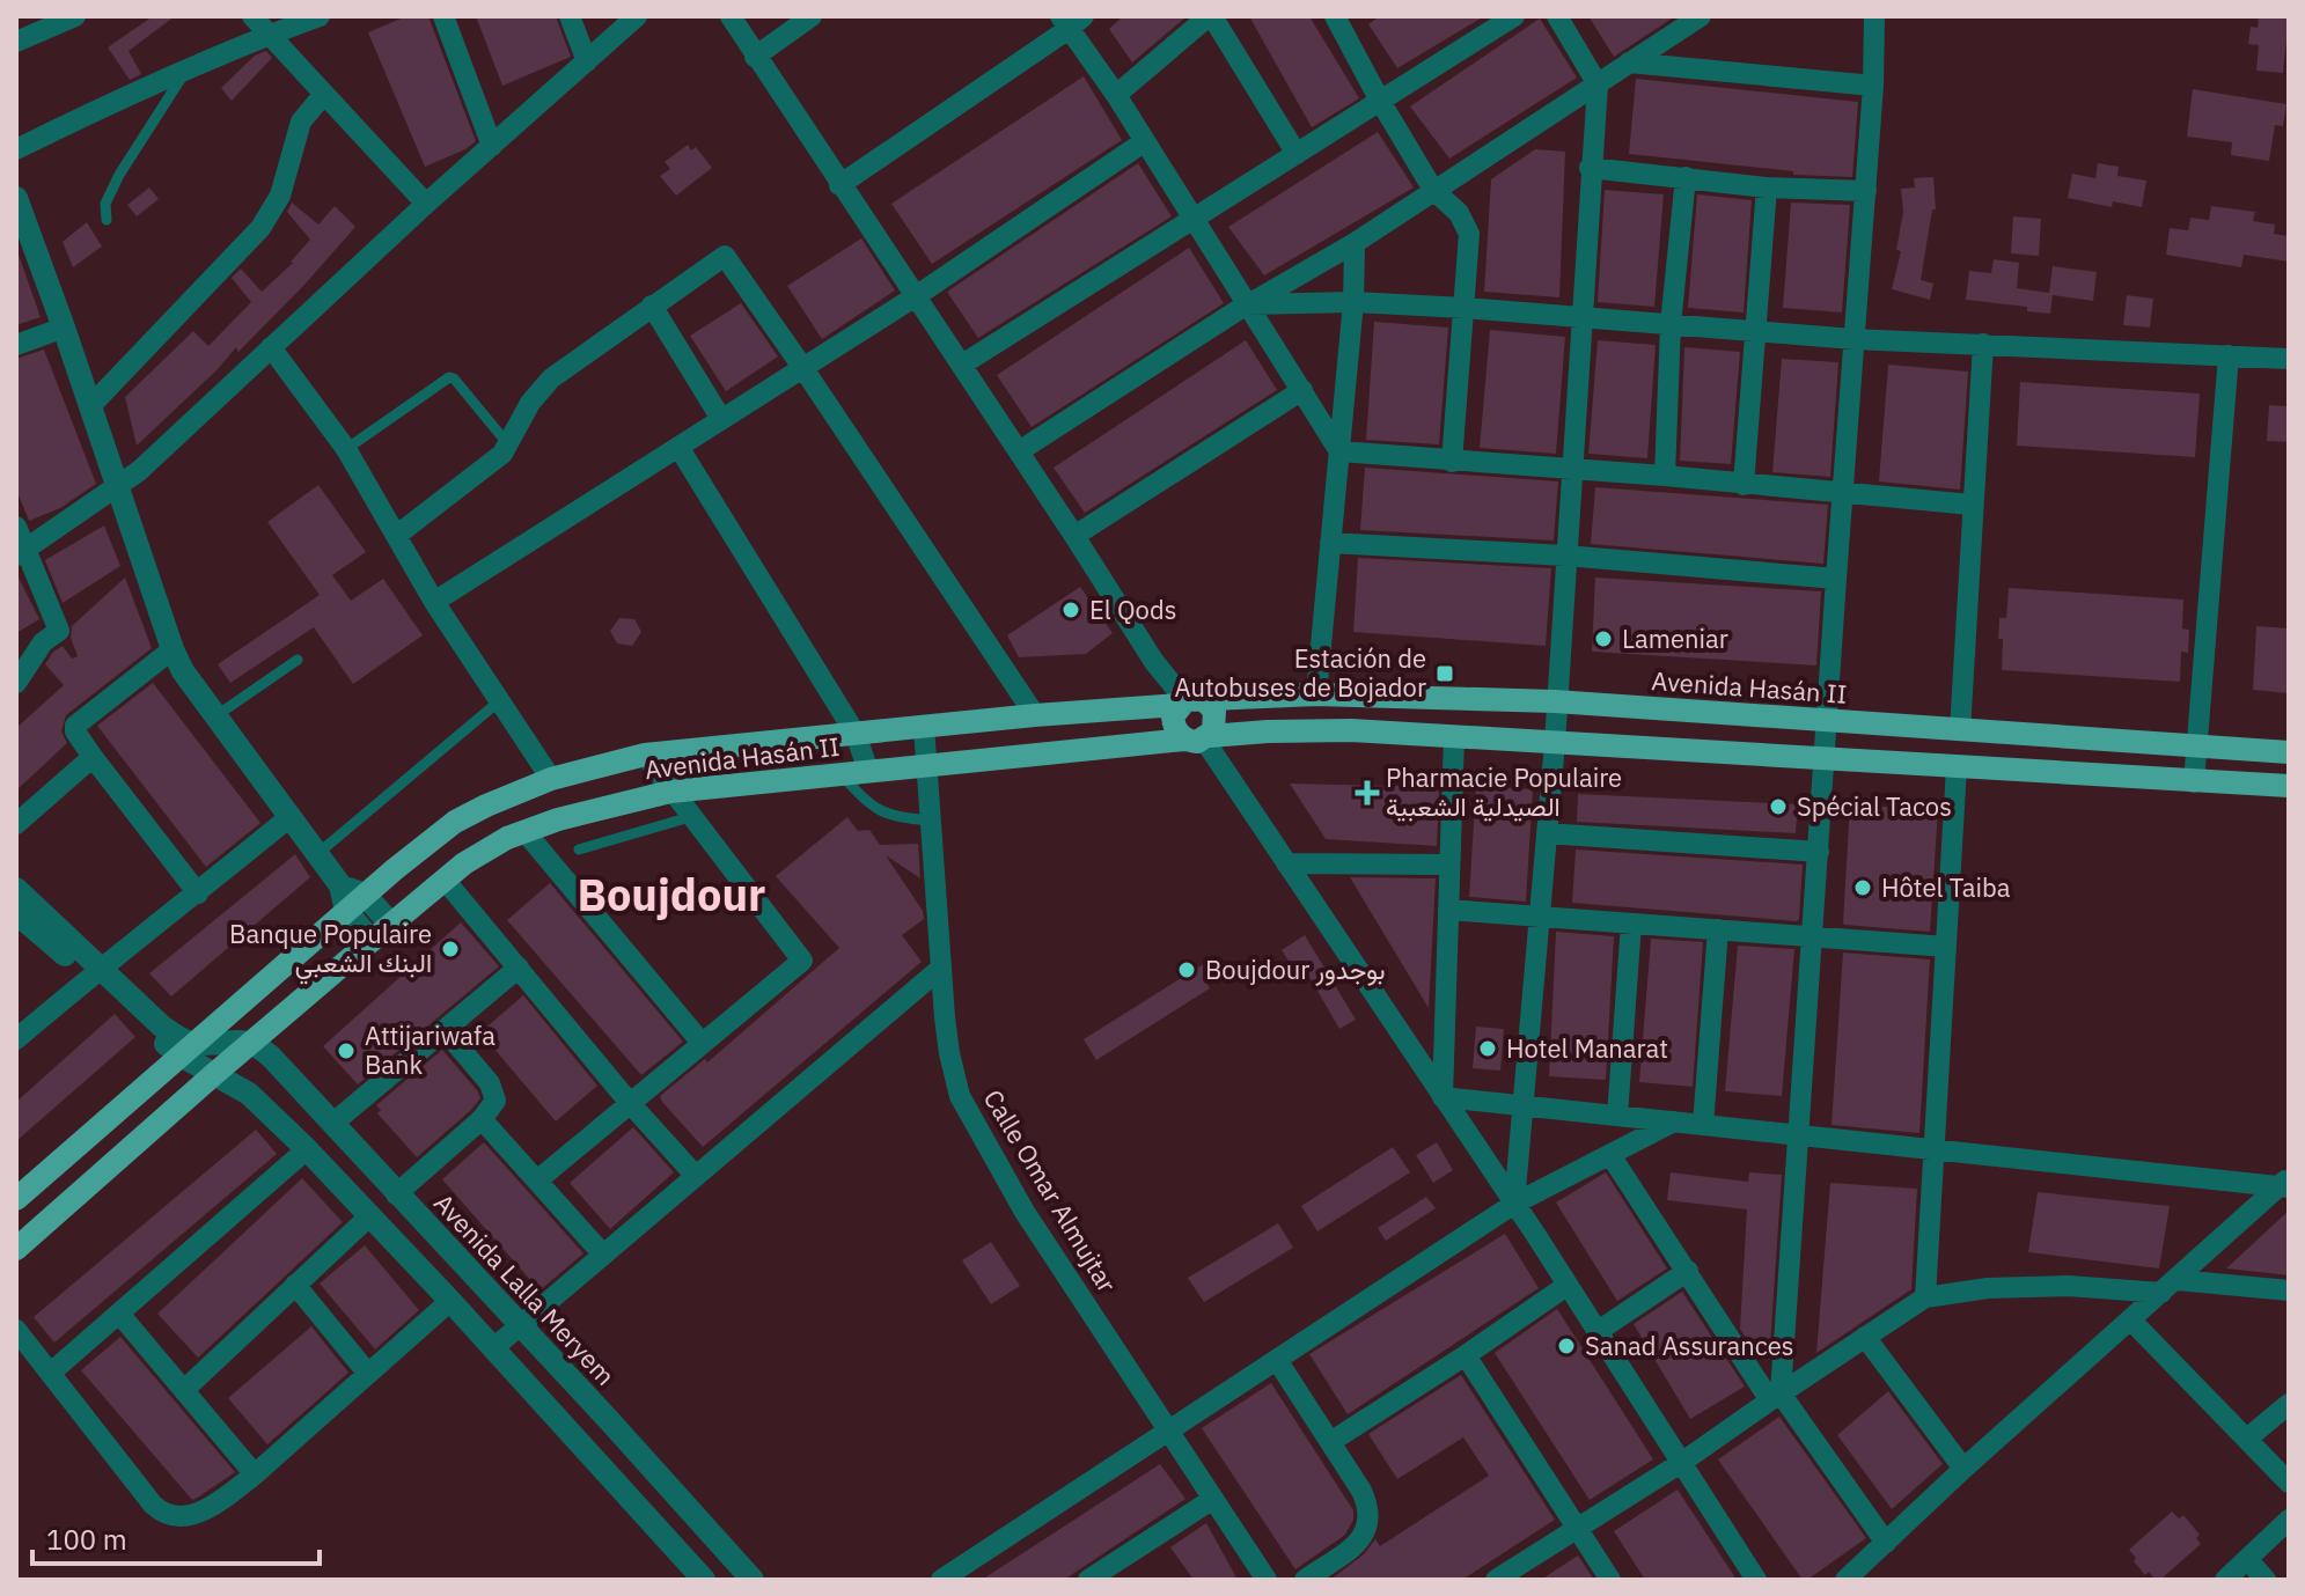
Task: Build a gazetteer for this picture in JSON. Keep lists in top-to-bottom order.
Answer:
{
  "streets": {
    "main road": ["Avenida Hasán II"],
    "street": ["Calle Omar Almujtar", "Avenida Lalla Meryem"]
  },
  "crossings": [
    ["Avenida Hasán II", "Calle Omar Almujtar"],
    ["Avenida Hasán II", "Avenida Lalla Meryem"]
  ],
  "districts": ["Boujdour"],
  "places": {
    "other": [
      "El Qods",
      "Lameniar",
      "Spécial Tacos",
      "Hôtel Taiba",
      "Banque Populaire البنك الشعبي",
      "Boujdour بوجدور",
      "Hotel Manarat",
      "Attijariwafa Bank",
      "Sanad Assurances"
    ],
    "transit": ["Estación de Autobuses de Bojador"],
    "health": ["Pharmacie Populaire الصيدلية الشعبية"]
  },
  "scale_bar": "100 m"
}
